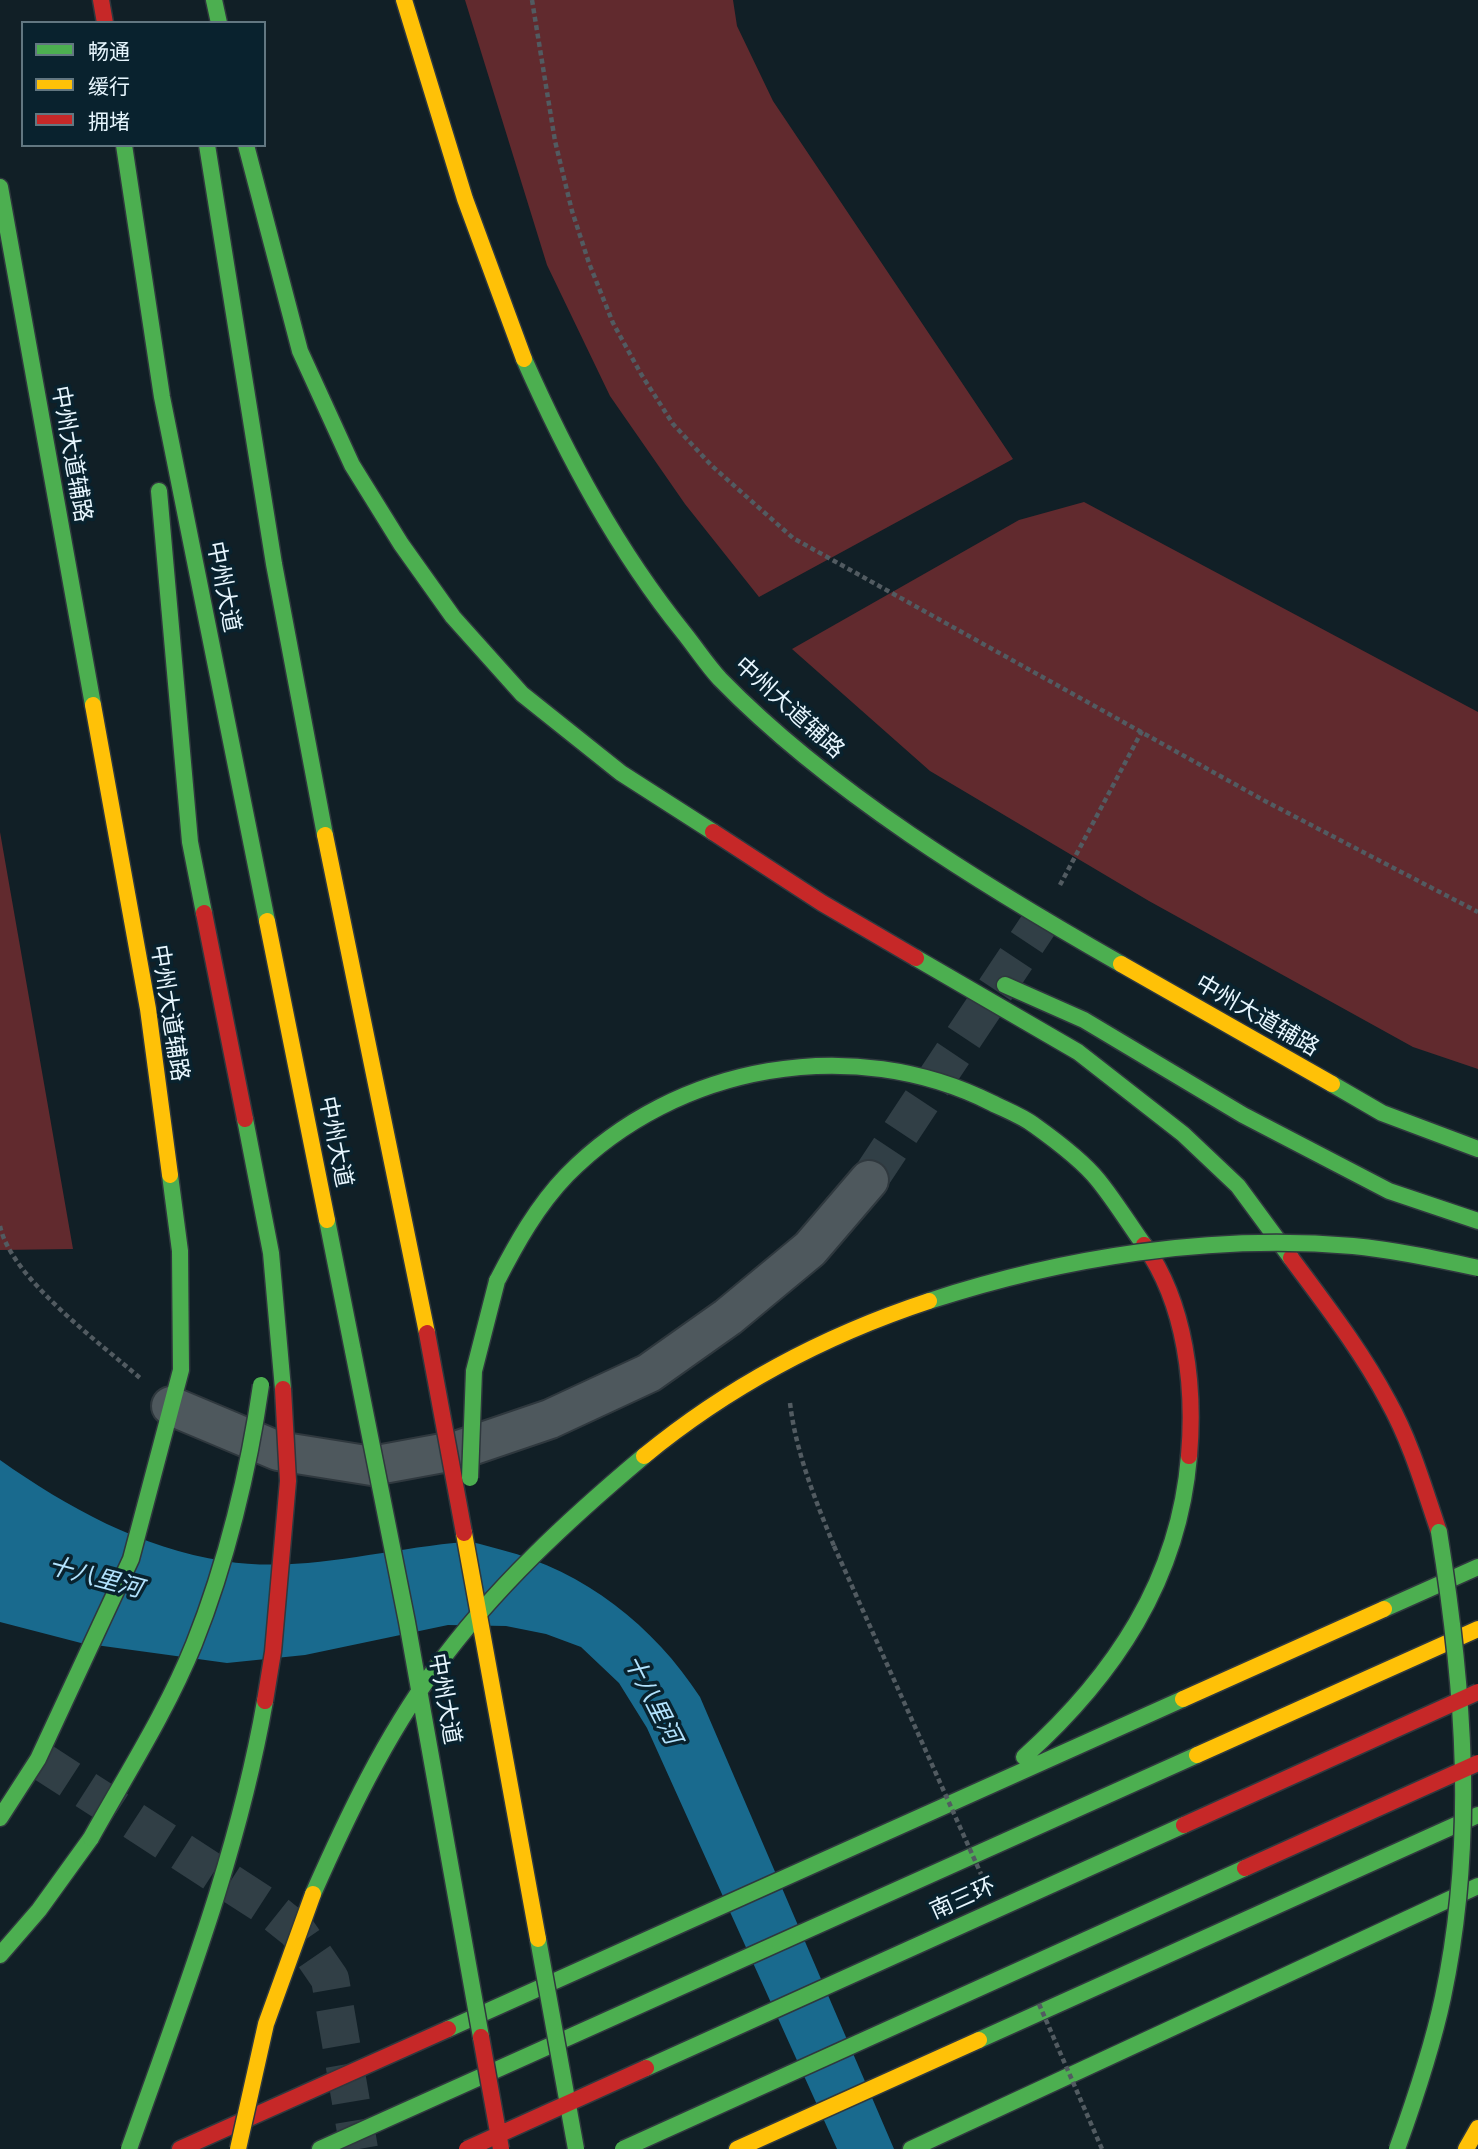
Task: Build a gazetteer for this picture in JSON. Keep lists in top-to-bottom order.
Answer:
{
  "streets": {
    "main road": ["中州大道辅路", "中州大道", "南三环"]
  },
  "water": ["十八里河"],
  "legend": ["畅通", "缓行", "拥堵"]
}
